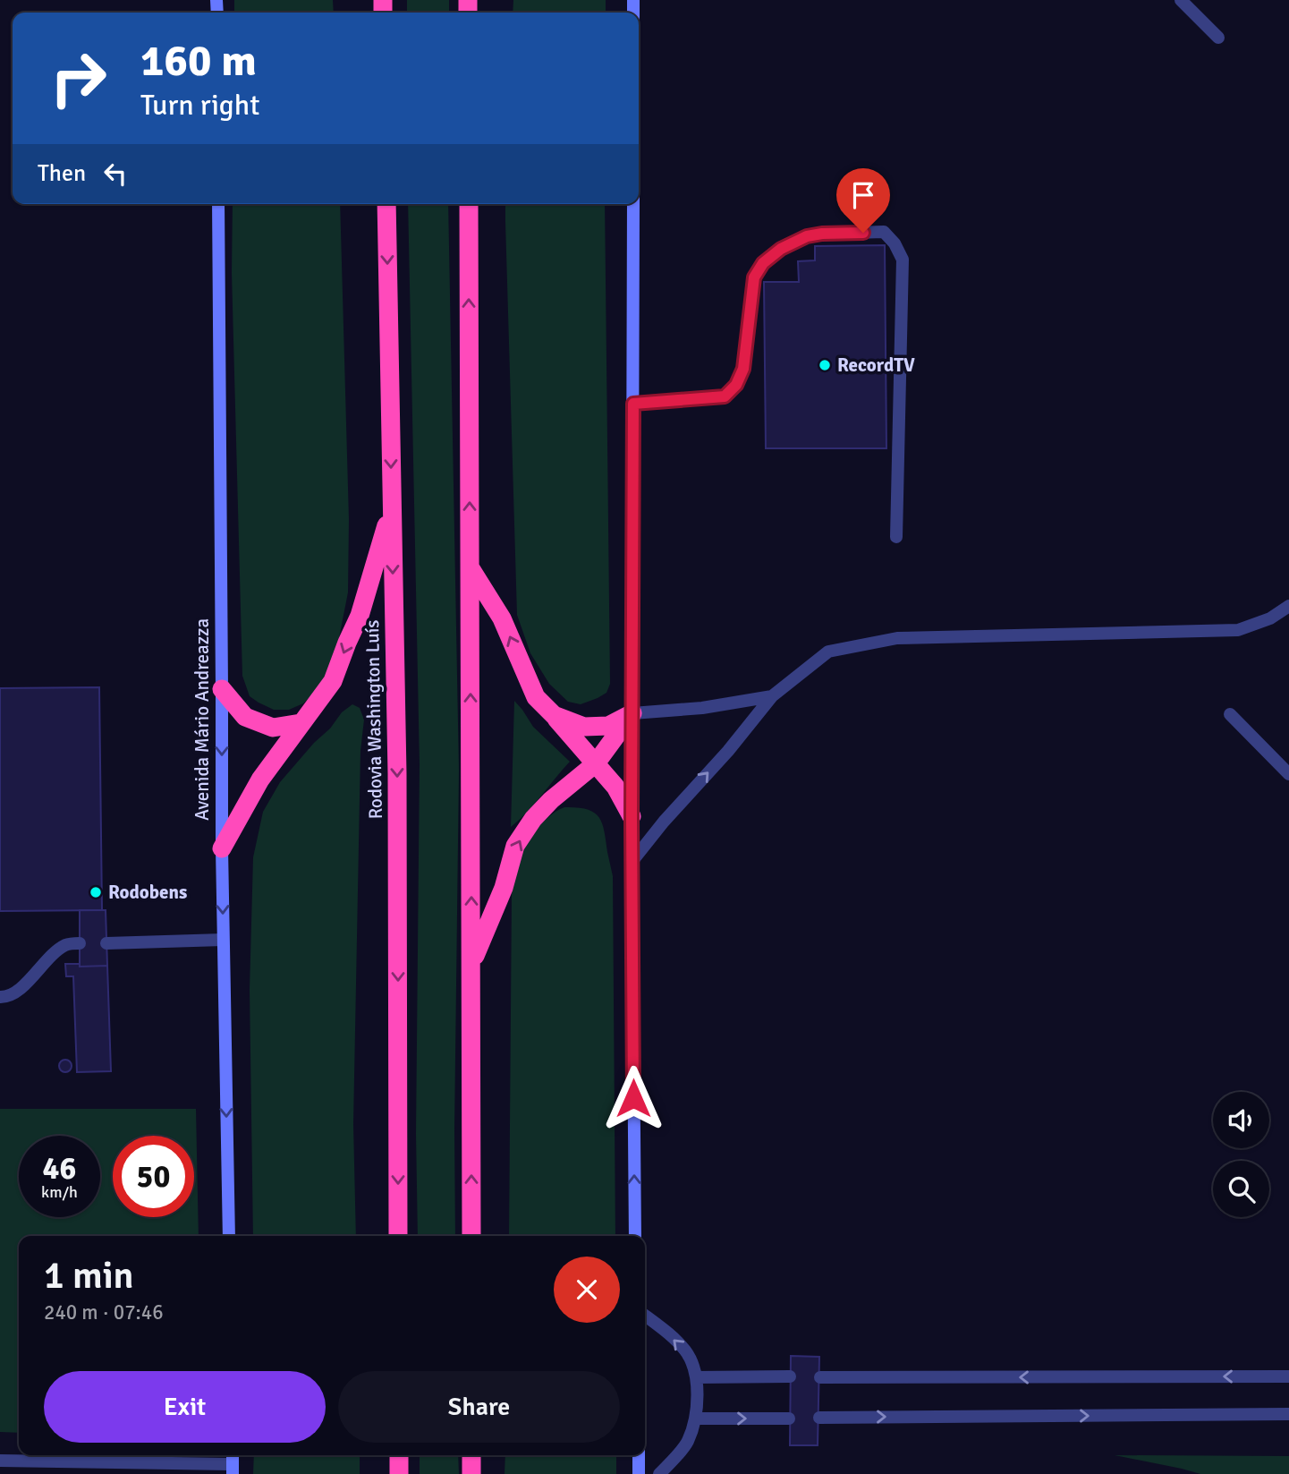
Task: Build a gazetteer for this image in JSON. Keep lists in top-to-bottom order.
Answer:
{
  "streets": {
    "highway": ["Rodovia Washington Luís"],
    "main road": ["Avenida Mário Andreazza"]
  },
  "one_way": ["Avenida Mário Andreazza"],
  "places": ["RecordTV", "Rodobens"],
  "page": {
    "turn": ["160 m", "Turn right"],
    "then": "Then",
    "speed": "46 km/h",
    "limit": "50",
    "heading": ["1 min", "240 m · 07:46"],
    "buttons": ["Exit", "Share"]
  }
}
